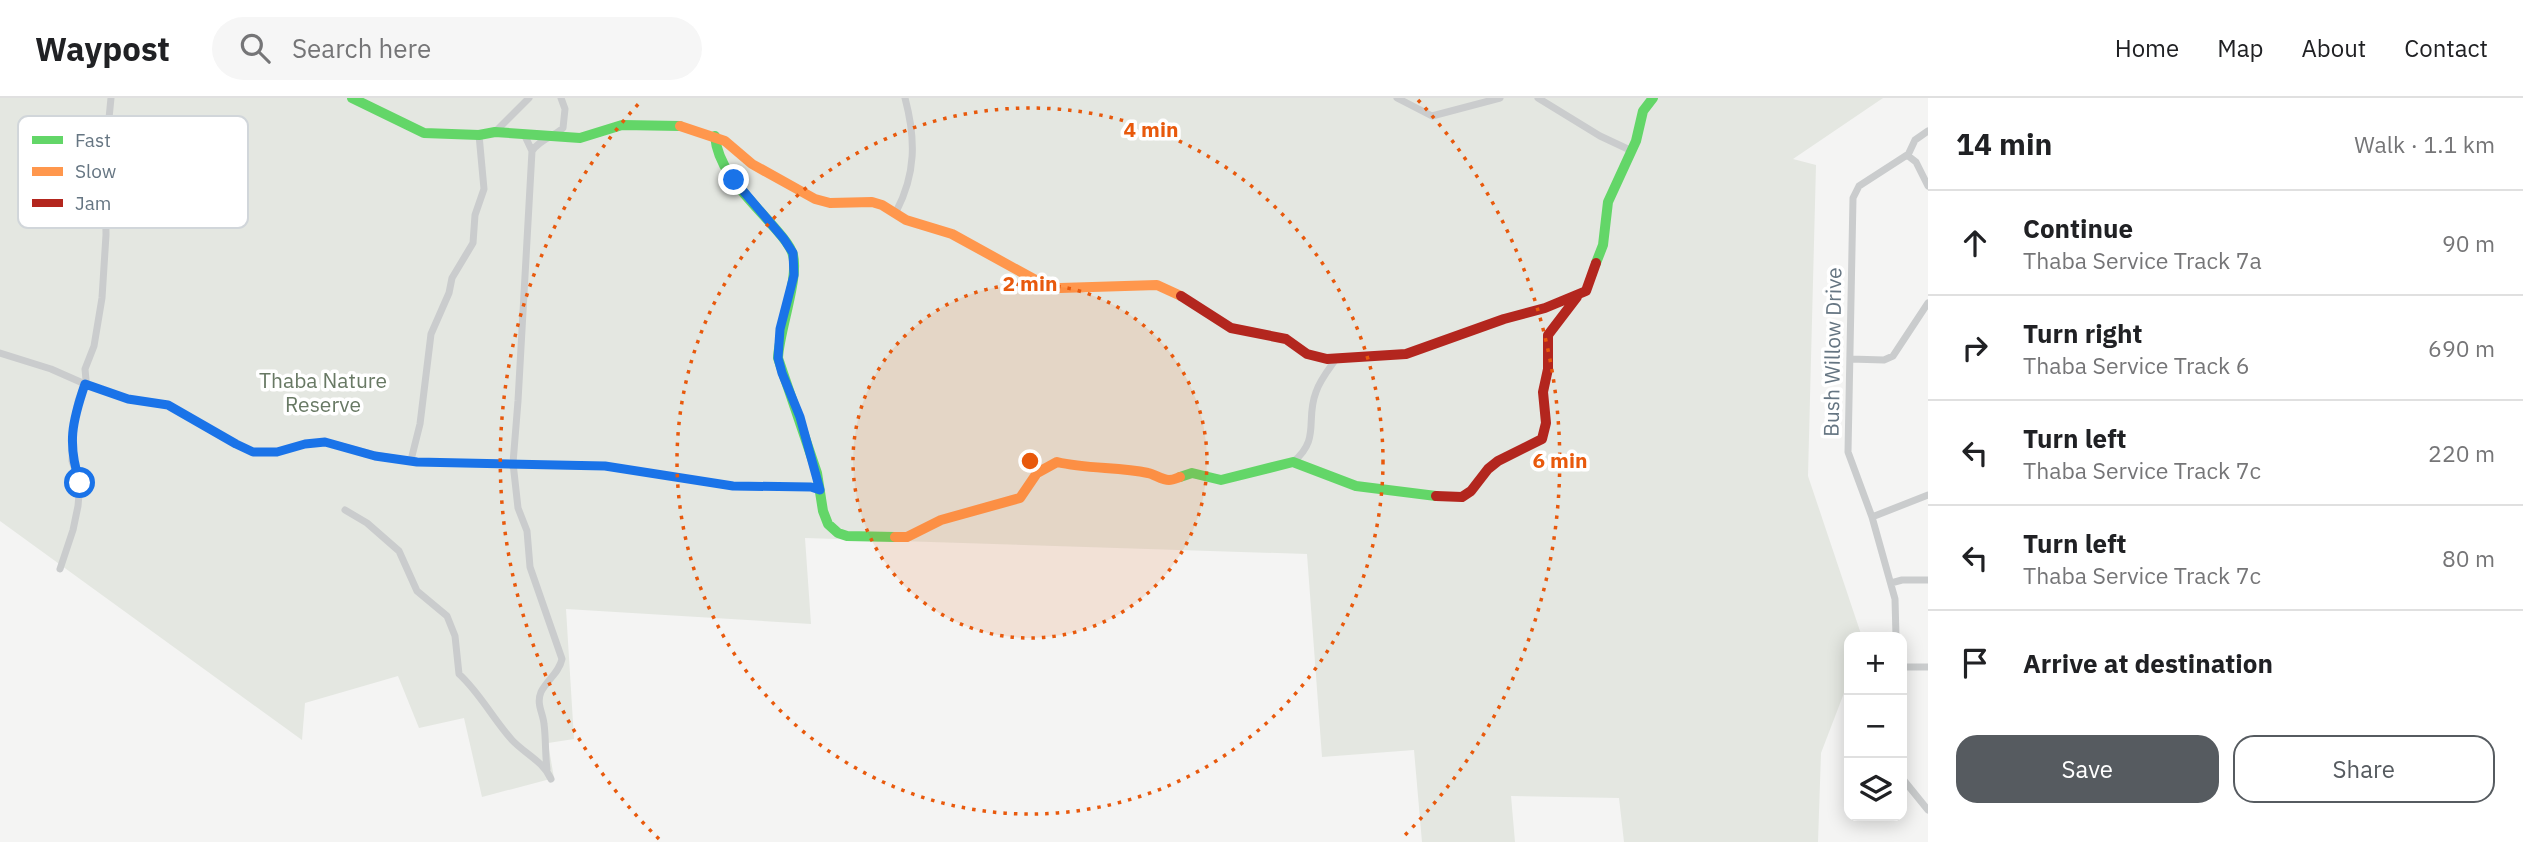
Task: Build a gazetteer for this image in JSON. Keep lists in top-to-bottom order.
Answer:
{
  "streets": {
    "street": ["Bush Willow Drive"]
  },
  "parks": ["Thaba Nature Reserve"],
  "legend": ["Fast", "Slow", "Jam"],
  "page": {
    "header": "Waypost",
    "search": "Search here",
    "nav": [
      "Home",
      "Map",
      "About",
      "Contact"
    ],
    "heading": ["14 min", "Walk · 1.1 km"],
    "list": [
      ["Continue", "Thaba Service Track 7a", "90 m"],
      ["Turn right", "Thaba Service Track 6", "690 m"],
      ["Turn left", "Thaba Service Track 7c", "220 m"],
      ["Turn left", "Thaba Service Track 7c", "80 m"],
      "Arrive at destination"
    ],
    "map_buttons": ["+", "−"],
    "buttons": ["Save", "Share"]
  },
  "rings": ["4 min", "2 min", "6 min"]
}
